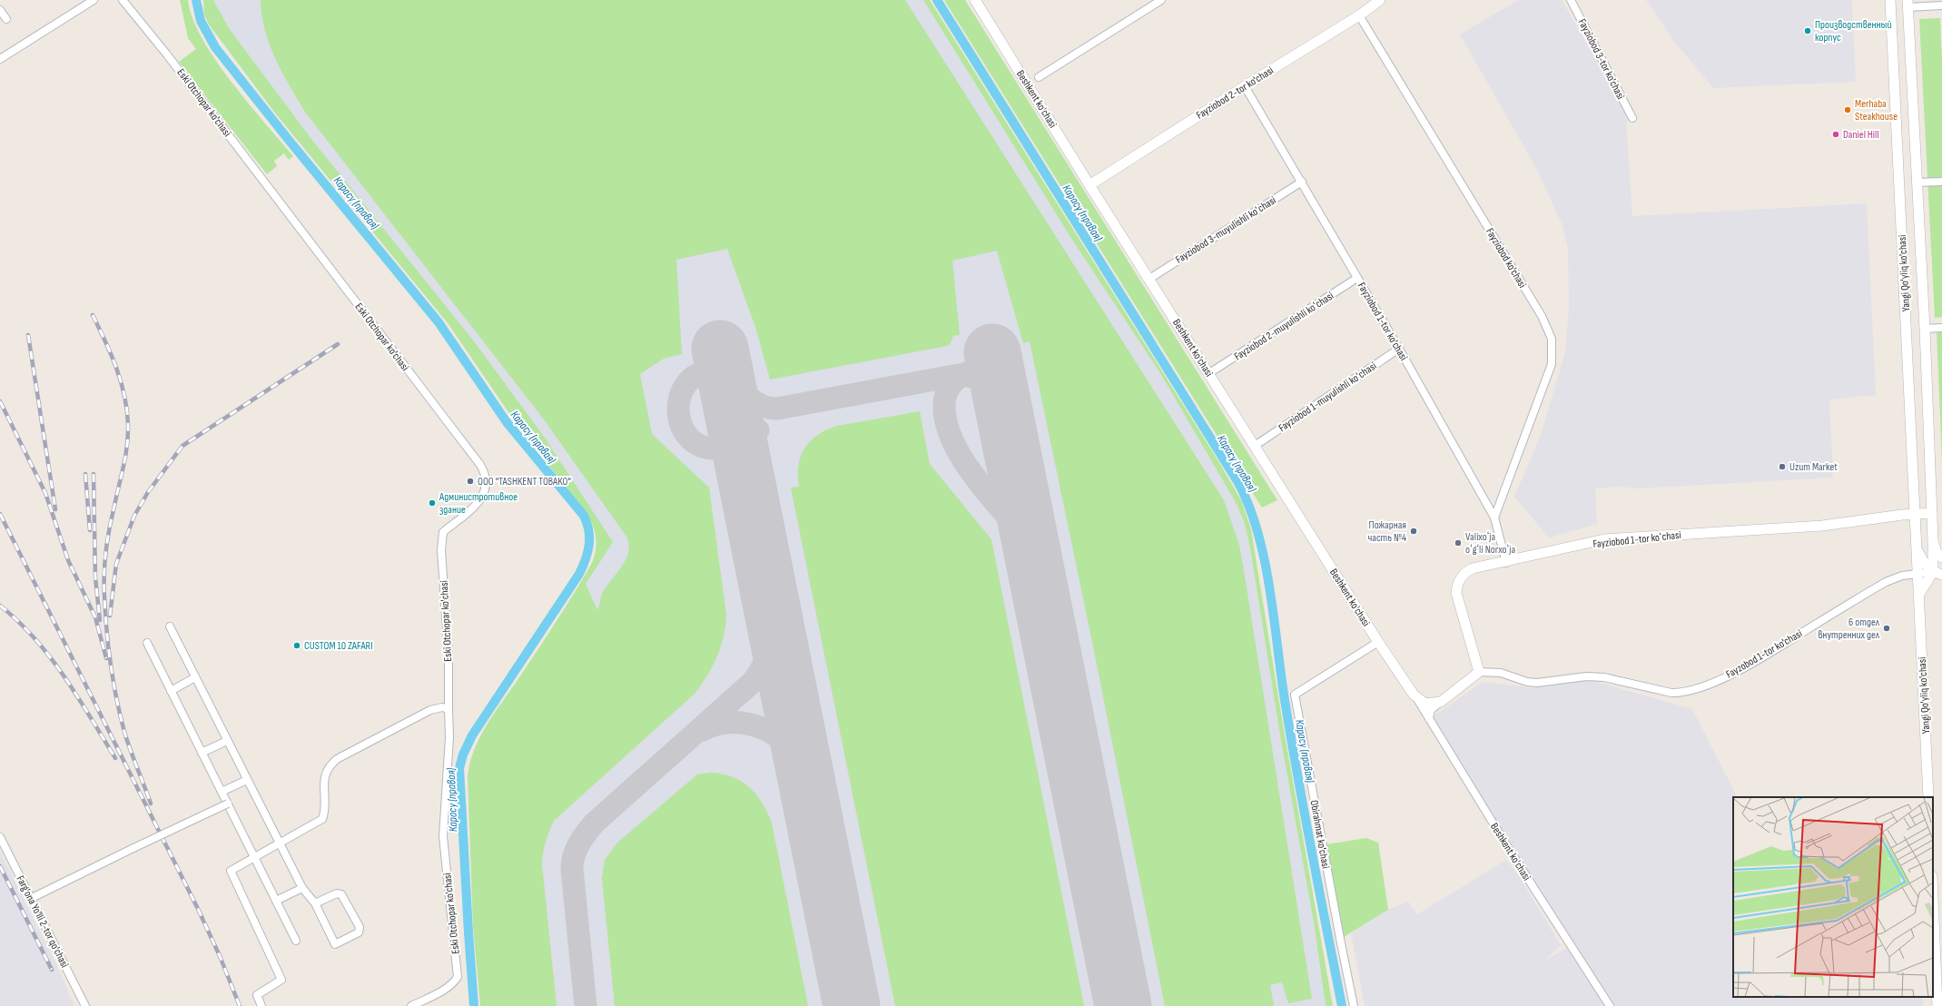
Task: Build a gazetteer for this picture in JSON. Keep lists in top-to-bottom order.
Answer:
{
  "streets": {
    "street": [
      "Fayziobod 3-tor ko'chasi",
      "Fayziobod 2-tor ko'chasi",
      "Beshkent ko'chasi",
      "Eski Otchopar ko'chasi",
      "Fayziobod 3-muyulishli koʻchasi",
      "Fayziobod ko'chasi",
      "Yangi Qo'yliq ko'chasi",
      "Fayziobod 1-tor ko'chasi",
      "Fayziobod 2-muyulishli koʻchasi",
      "Fayziobod 1-muyulishli koʻchasi",
      "Fayziobod 1-tor koʻchasi",
      "Fayzobod 1-tor ko'chasi",
      "Obirahmat ko'chasi",
      "Farg'ona Yo'lli 2-tor qo'chasi"
    ]
  },
  "crossings": [
    ["Fayziobod 2-tor ko'chasi", "Beshkent ko'chasi"],
    ["Fayziobod 2-tor ko'chasi", "Fayziobod ko'chasi"],
    ["Fayziobod 2-tor ko'chasi", "Fayziobod 1-tor ko'chasi"],
    ["Beshkent ko'chasi", "Fayziobod 3-muyulishli koʻchasi"],
    ["Beshkent ko'chasi", "Fayziobod 2-muyulishli koʻchasi"],
    ["Beshkent ko'chasi", "Fayziobod 1-muyulishli koʻchasi"],
    ["Beshkent ko'chasi", "Obirahmat ko'chasi"],
    ["Fayziobod 3-muyulishli koʻchasi", "Fayziobod 1-tor ko'chasi"],
    ["Fayziobod ko'chasi", "Fayziobod 1-tor ko'chasi"],
    ["Yangi Qo'yliq ko'chasi", "Fayziobod 1-tor koʻchasi"],
    ["Yangi Qo'yliq ko'chasi", "Fayzobod 1-tor ko'chasi"],
    ["Fayziobod 1-tor ko'chasi", "Fayziobod 2-muyulishli koʻchasi"],
    ["Fayziobod 1-tor ko'chasi", "Fayziobod 1-muyulishli koʻchasi"],
    ["Fayziobod 1-tor ko'chasi", "Fayziobod 1-tor koʻchasi"],
    ["Fayziobod 1-tor koʻchasi", "Fayzobod 1-tor ko'chasi"]
  ],
  "water": ["Карасу (правая)"],
  "places": [
    "Производственный корпус",
    "Merhaba Steakhouse",
    "Daniel Hill",
    "Uzum Market",
    "OOO \"TASHKENT TOBAKO\"",
    "Администротивное здание",
    "Пожарная часть №4",
    "Valixoʻja oʻgʻli Norxoʻja",
    "6 отдел внутренних дел",
    "CUSTOM 10 ZAFARI"
  ]
}
